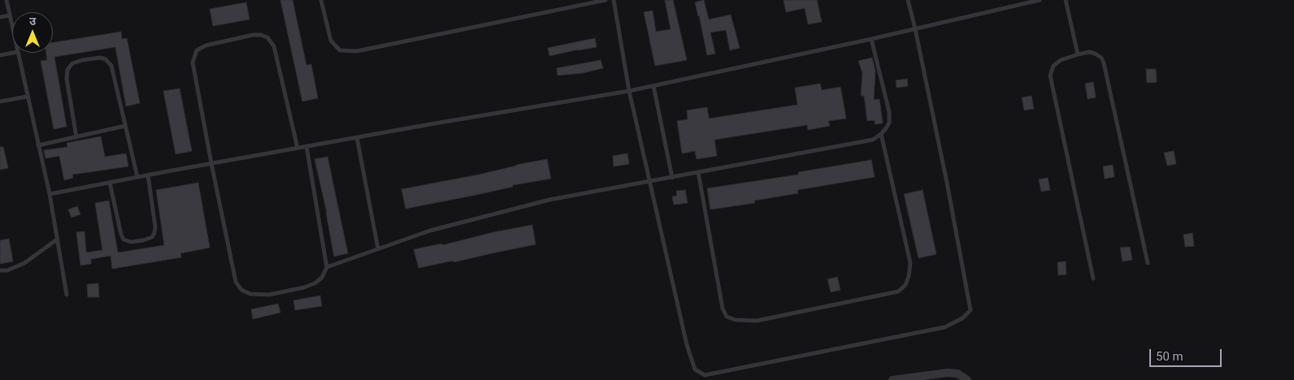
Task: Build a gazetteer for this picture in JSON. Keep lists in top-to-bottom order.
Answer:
{
  "scale_bar": "50 m",
  "north": "top"
}
